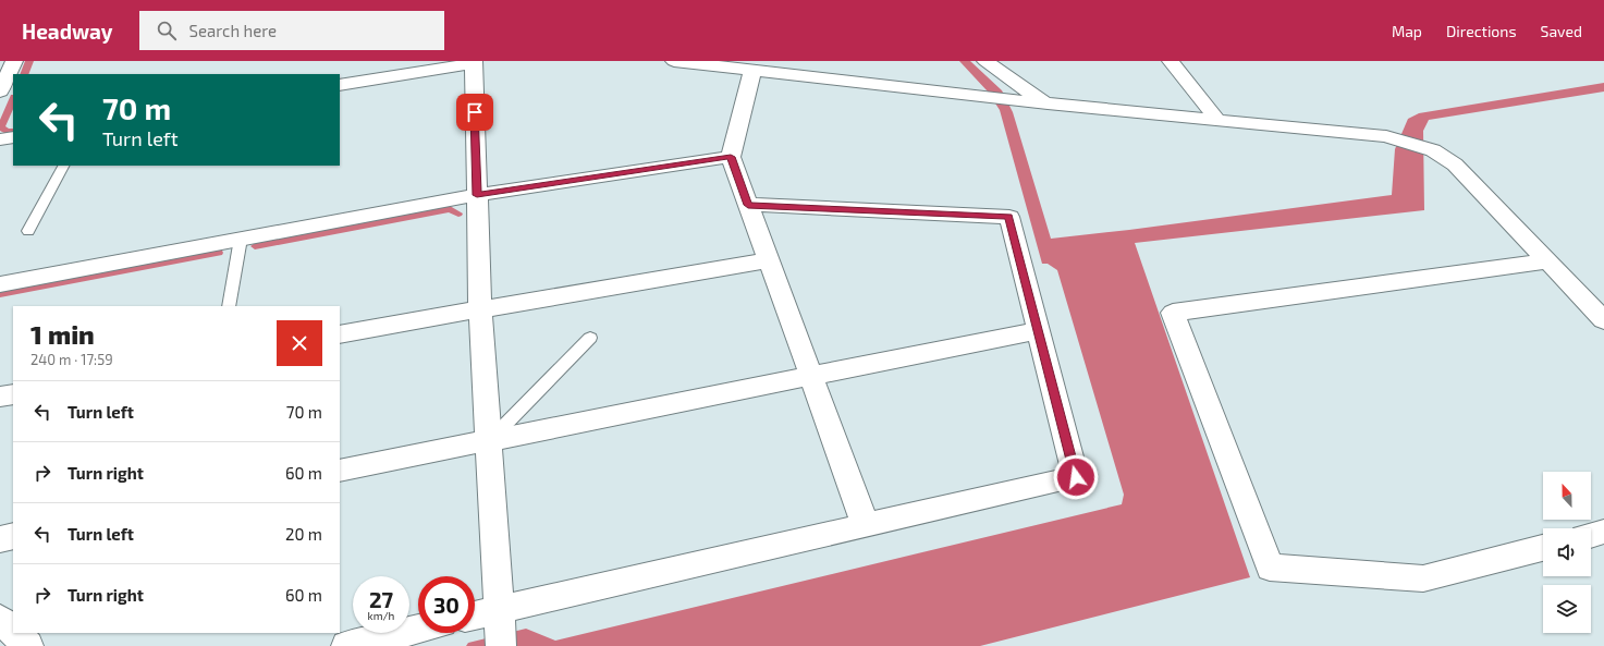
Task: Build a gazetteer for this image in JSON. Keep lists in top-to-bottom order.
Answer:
{
  "north": "top",
  "page": {
    "header": "Headway",
    "search": "Search here",
    "nav": ["Map", "Directions", "Saved"],
    "turn": ["70 m", "Turn left"],
    "heading": ["1 min", "240 m · 17:59"],
    "list": [
      {
        "name": "Turn left",
        "value": "70 m"
      },
      {
        "name": "Turn right",
        "value": "60 m"
      },
      {
        "name": "Turn left",
        "value": "20 m"
      },
      {
        "name": "Turn right",
        "value": "60 m"
      }
    ],
    "speed": "27 km/h",
    "limit": "30"
  }
}
